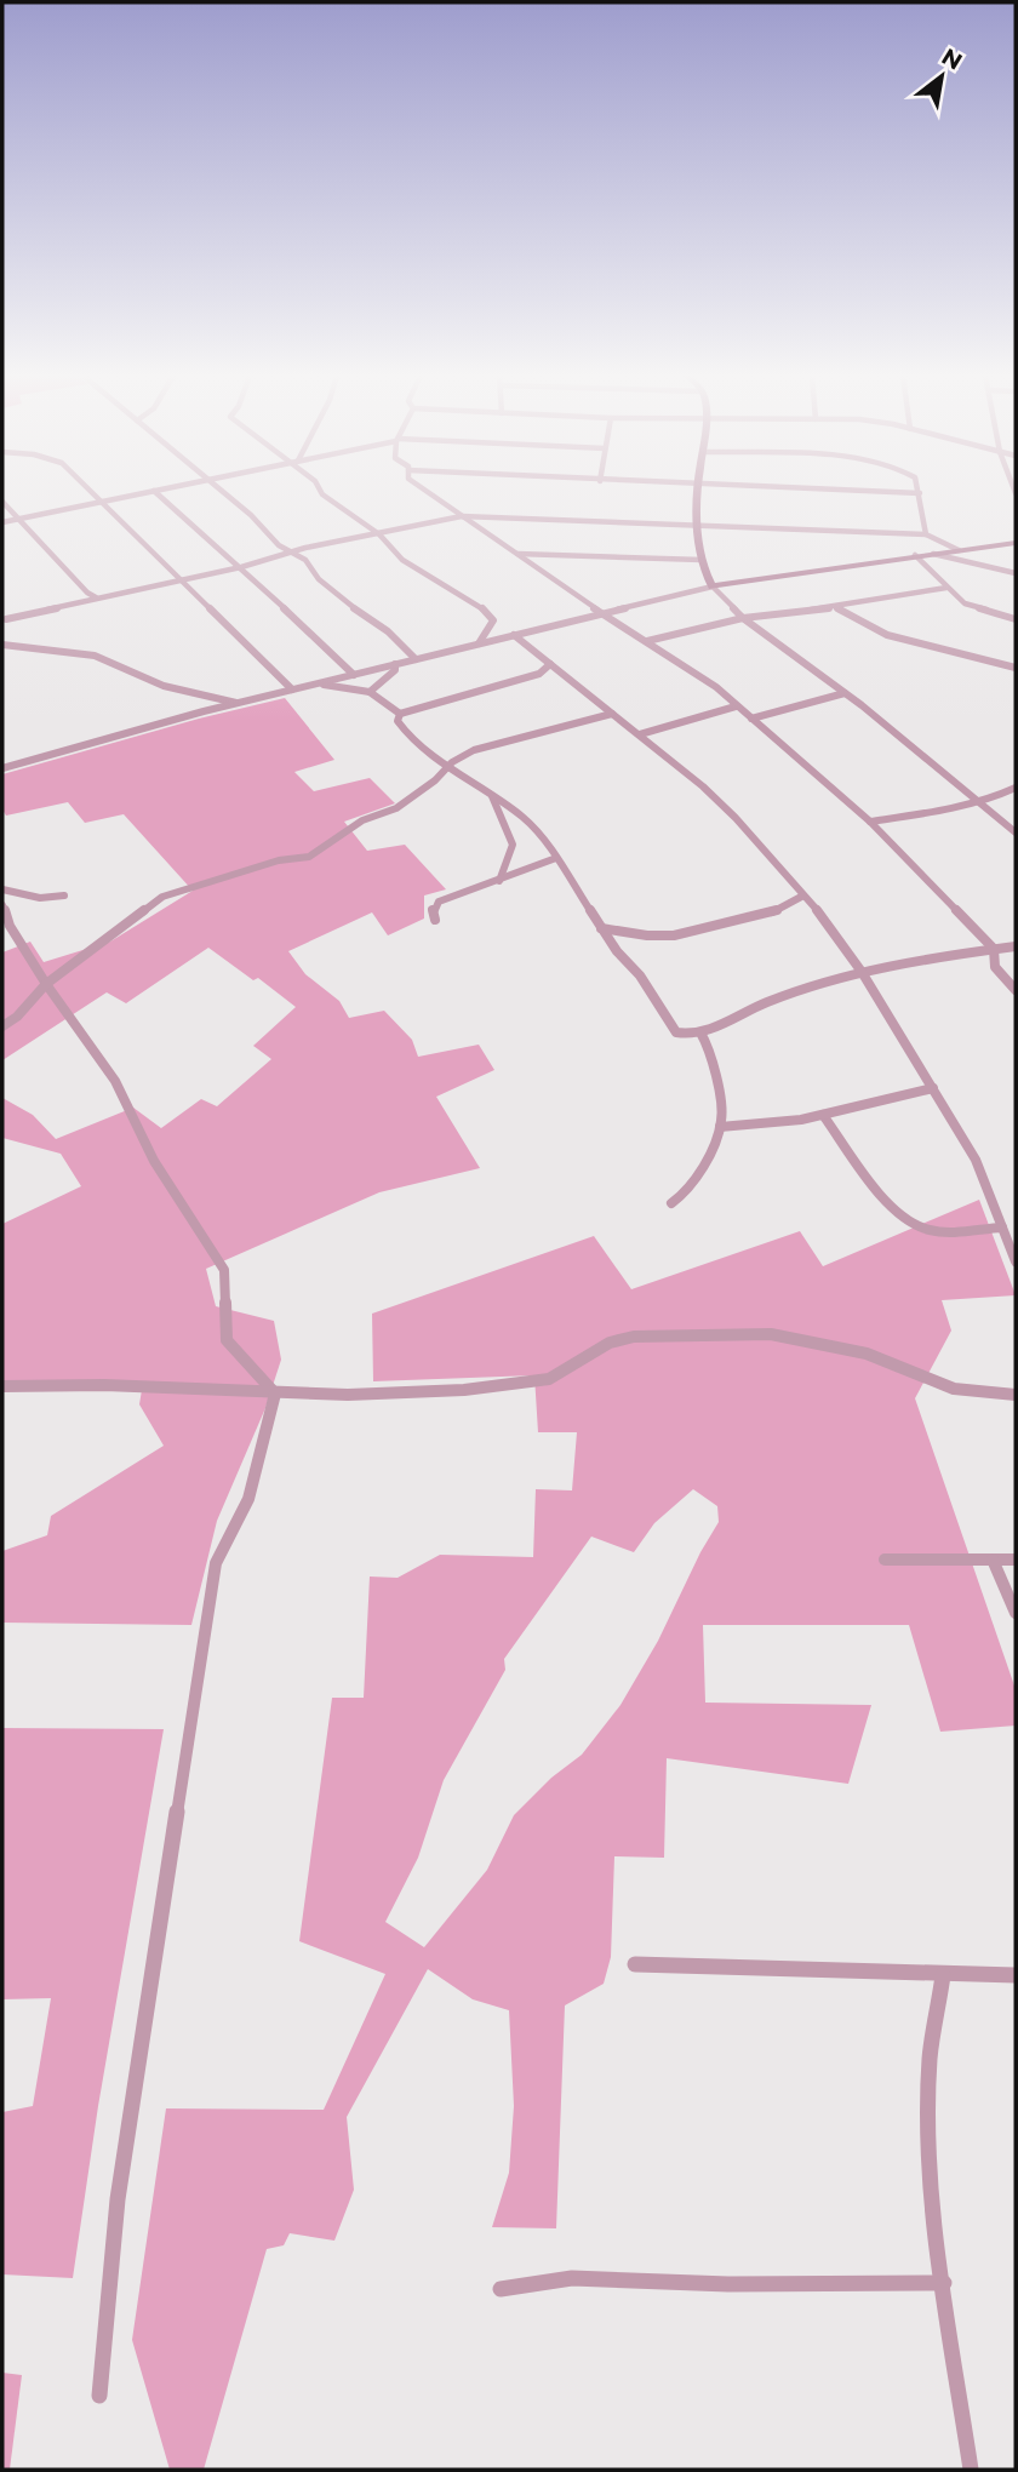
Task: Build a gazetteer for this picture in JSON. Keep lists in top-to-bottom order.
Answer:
{
  "north": "top right"
}
